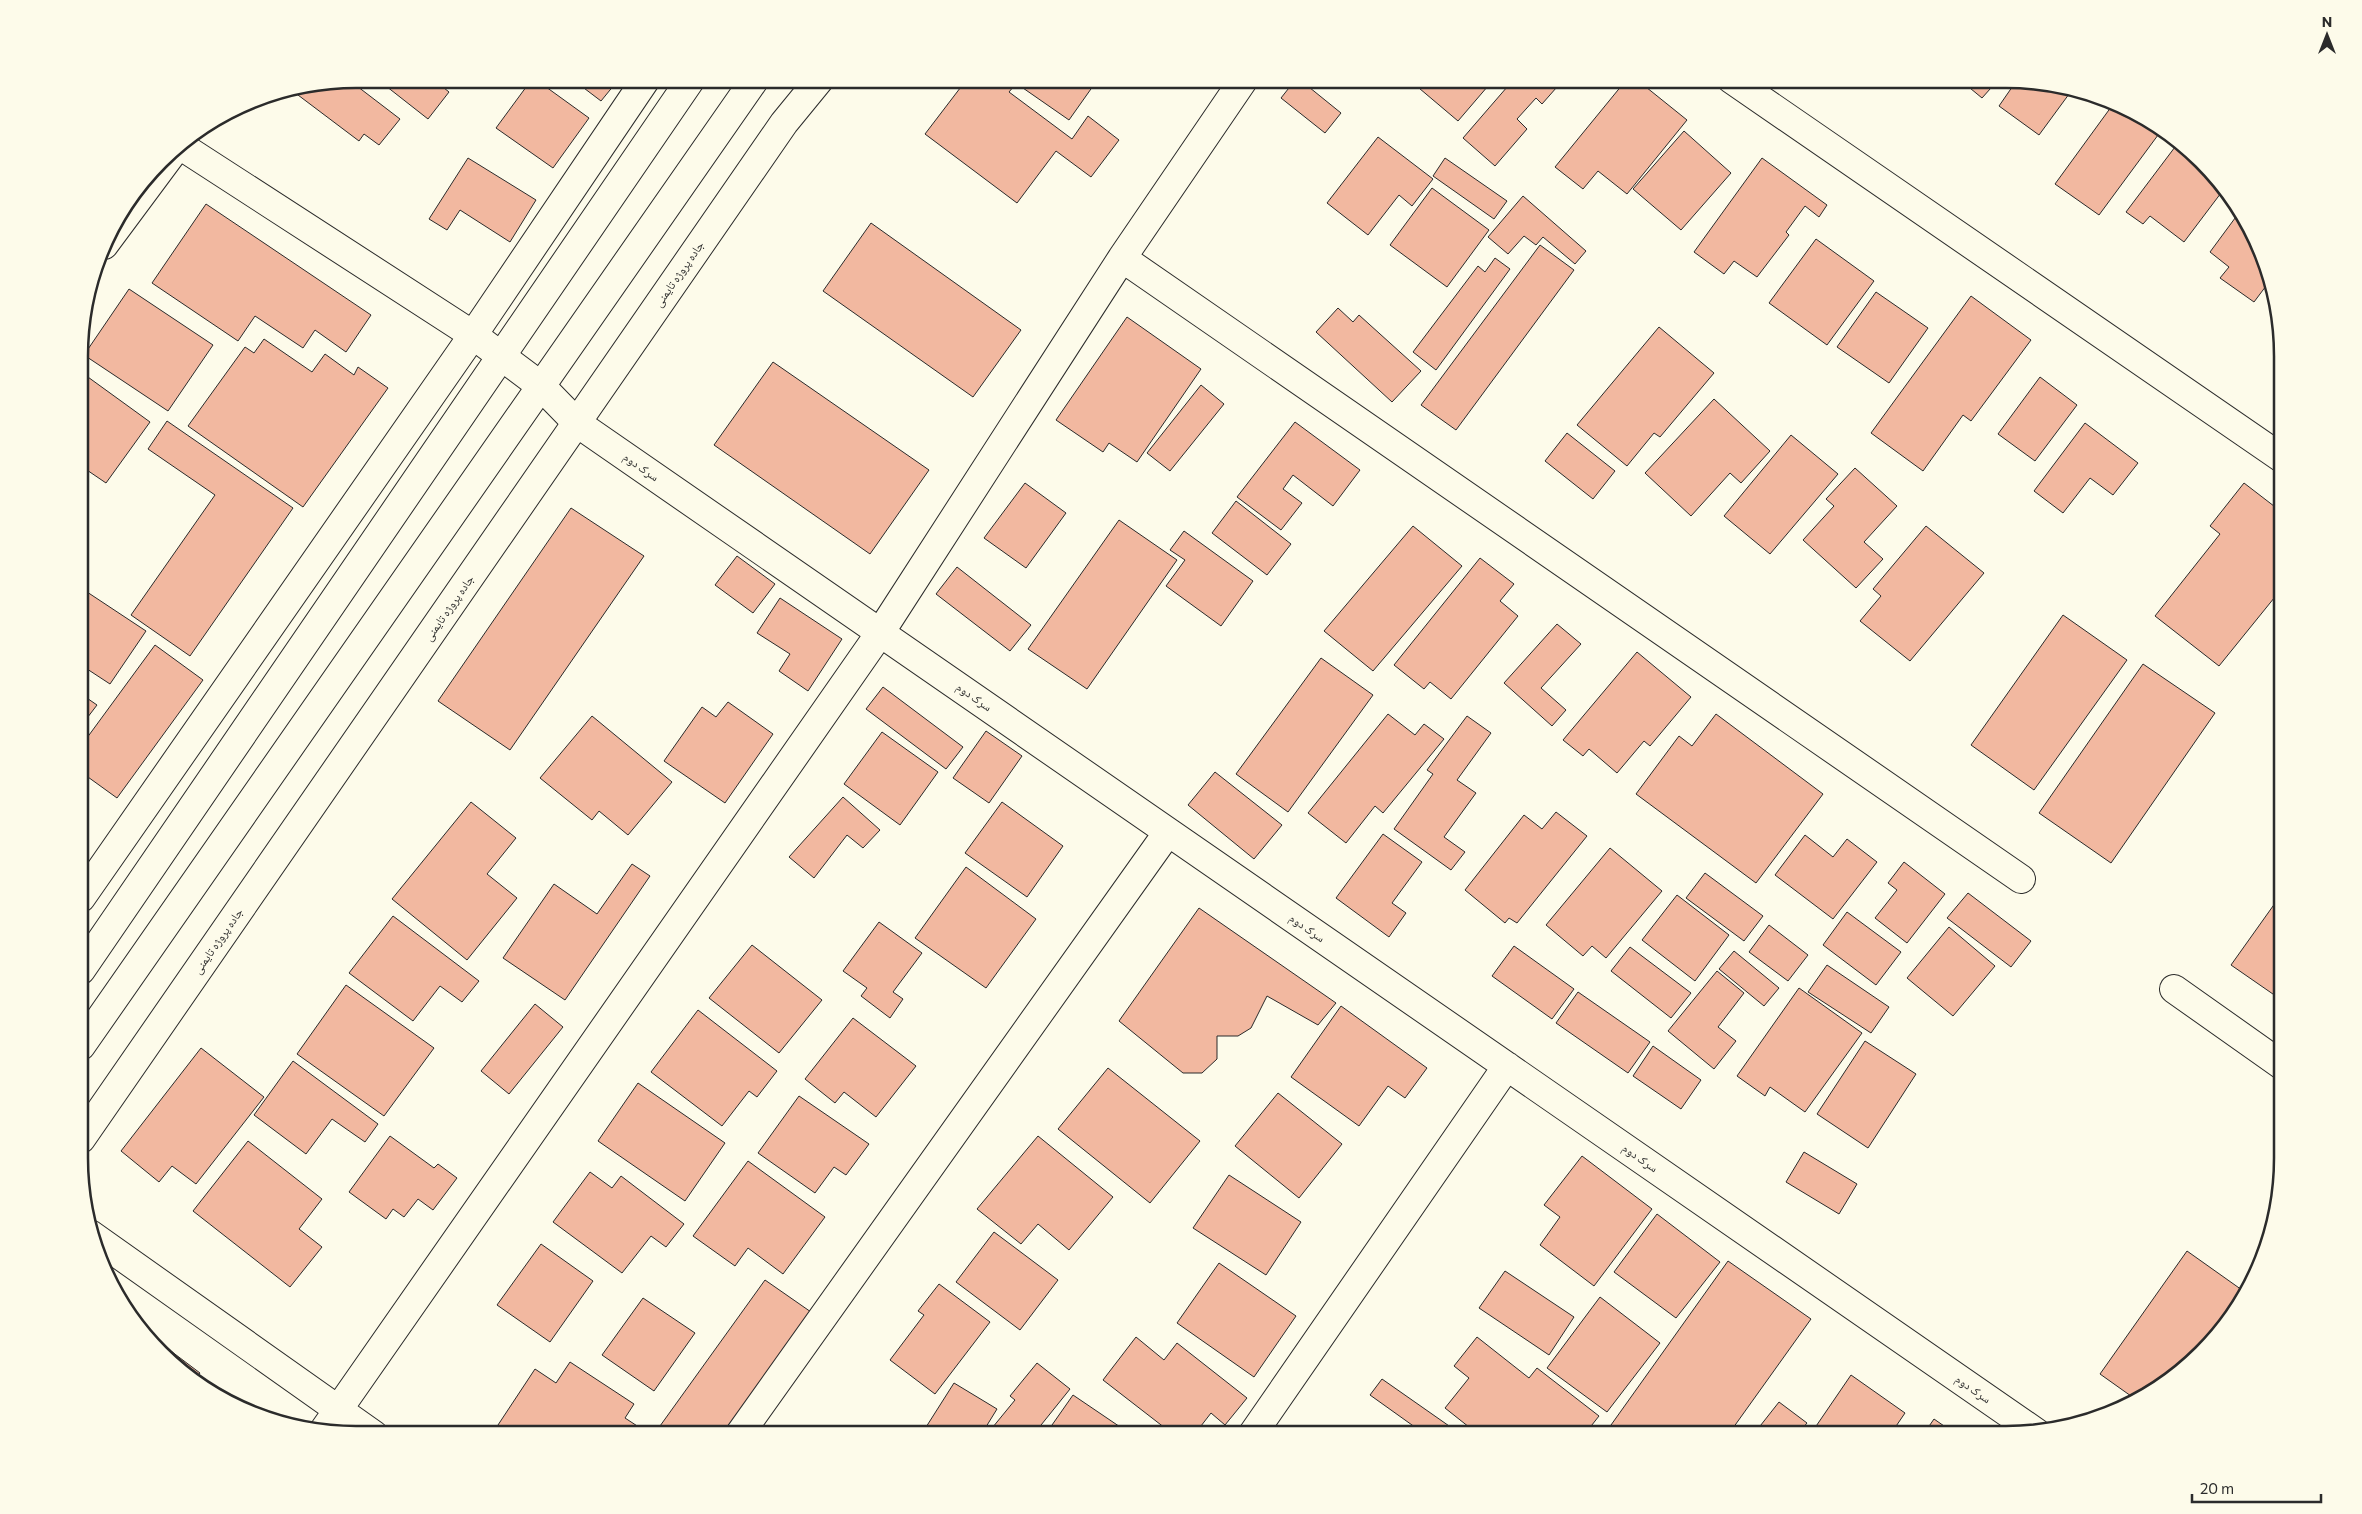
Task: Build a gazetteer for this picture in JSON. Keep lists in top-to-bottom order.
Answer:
{
  "streets": {
    "street": ["جاده پروژه تایمنی", "سرک دوم"]
  },
  "crossings": [
    ["جاده پروژه تایمنی", "سرک دوم"]
  ],
  "scale_bar": "20 m",
  "north": "top"
}
